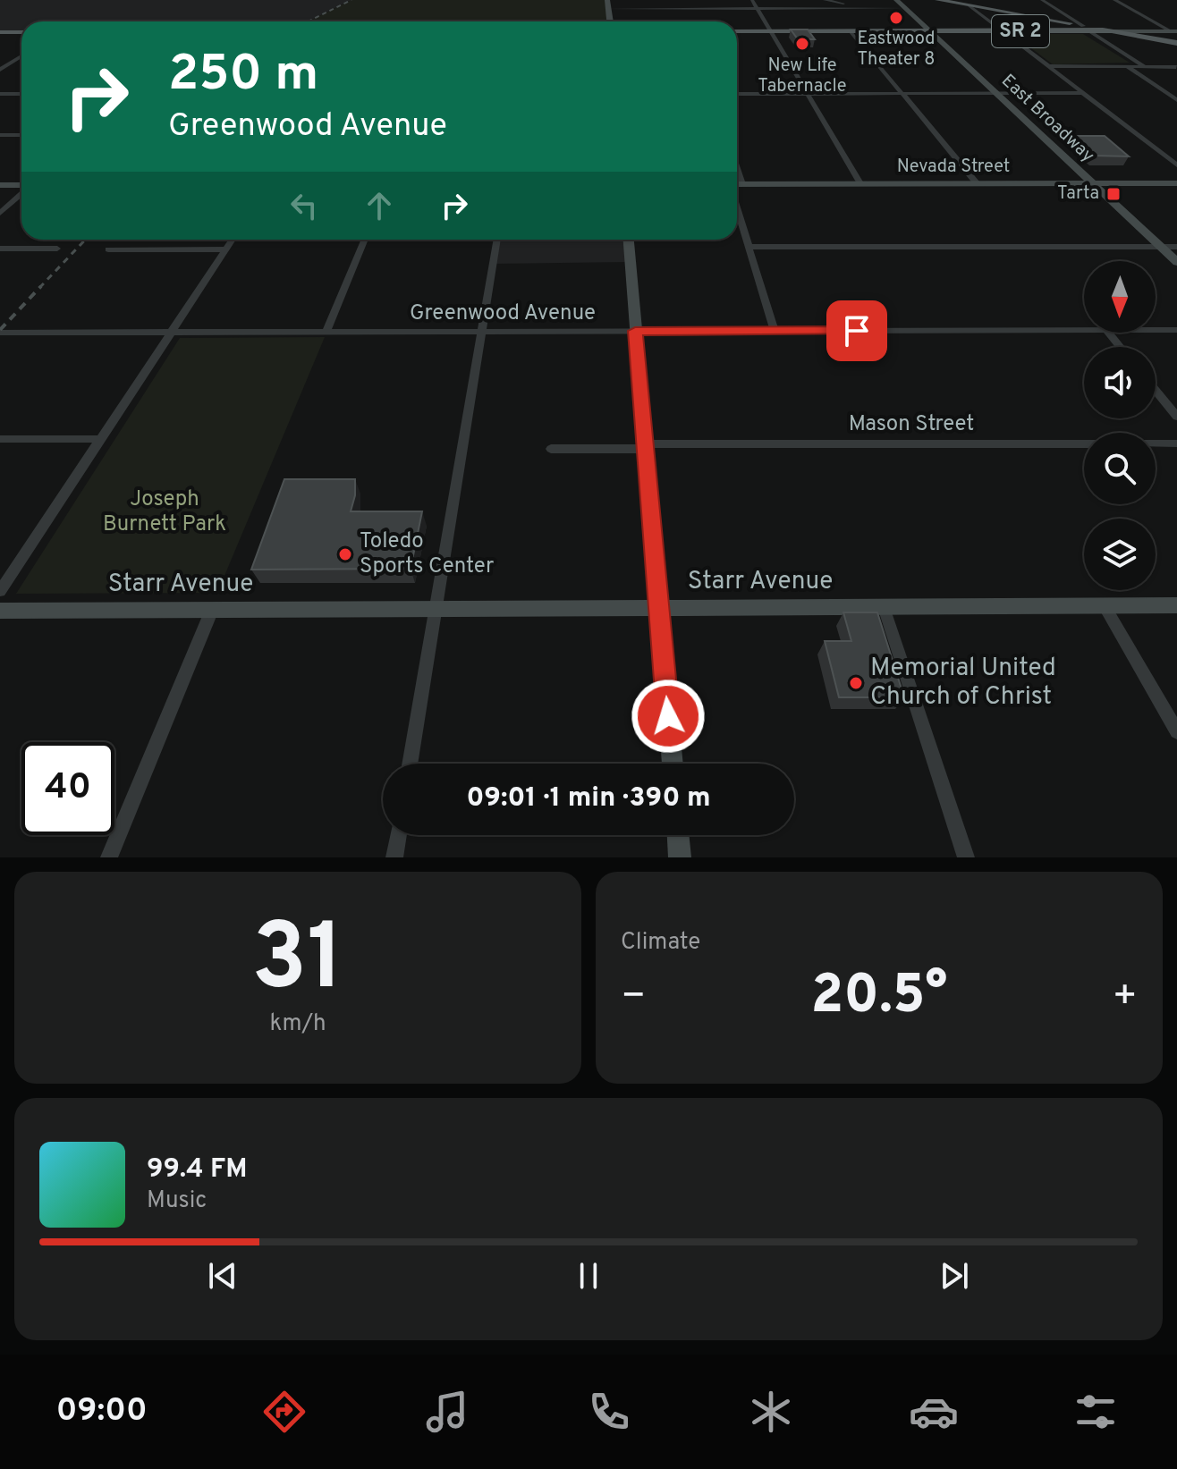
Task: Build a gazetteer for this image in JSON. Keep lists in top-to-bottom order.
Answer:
{
  "streets": {
    "main road": ["SR 2"],
    "street": [
      "East Broadway",
      "Nevada Street",
      "Greenwood Avenue",
      "Mason Street",
      "Starr Avenue"
    ]
  },
  "crossings": [
    ["SR 2", "East Broadway"],
    ["East Broadway", "Nevada Street"]
  ],
  "parks": ["Joseph Burnett Park"],
  "places": {
    "other": [
      "Eastwood Theater 8",
      "New Life Tabernacle",
      "Toledo Sports Center",
      "Memorial United Church of Christ"
    ],
    "transit": ["Tarta"]
  },
  "north": "bottom",
  "page": {
    "turn": ["250 m", "Greenwood Avenue"],
    "limit": "40",
    "trip": "09:01 · 1 min · 390 m",
    "tile": [
      ["31", "km/h"],
      "Climate"
    ],
    "heat": ["−", "20.5°", "+"],
    "song": ["99.4 FM", "Music"],
    "tabs": "09:00"
  }
}
